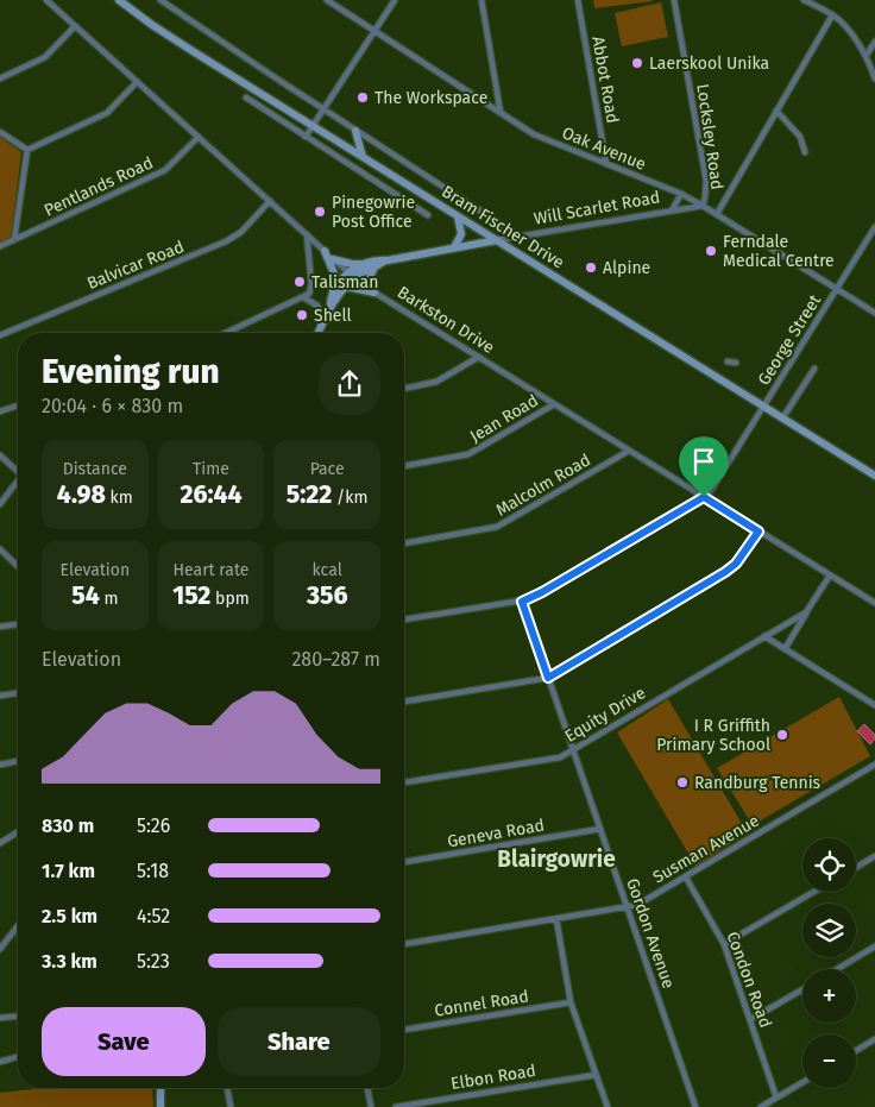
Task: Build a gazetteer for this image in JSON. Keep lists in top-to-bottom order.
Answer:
{
  "streets": {
    "main road": ["Will Scarlet Road", "Bram Fischer Drive"],
    "street": [
      "Abbot Road",
      "Locksley Road",
      "Oak Avenue",
      "Pentlands Road",
      "Balvicar Road",
      "Barkston Drive",
      "George Street",
      "Jean Road",
      "Malcolm Road",
      "Equity Drive",
      "Geneva Road",
      "Susman Avenue",
      "Gordon Avenue",
      "Condon Road",
      "Connel Road",
      "Elbon Road"
    ]
  },
  "crossings": [
    ["Abbot Road", "Oak Avenue"],
    ["Locksley Road", "Oak Avenue"],
    ["Locksley Road", "Will Scarlet Road"],
    ["Oak Avenue", "Will Scarlet Road"],
    ["Oak Avenue", "George Street"],
    ["Pentlands Road", "Barkston Drive"],
    ["Will Scarlet Road", "Bram Fischer Drive"],
    ["Will Scarlet Road", "Barkston Drive"],
    ["Bram Fischer Drive", "George Street"],
    ["Balvicar Road", "Barkston Drive"],
    ["Barkston Drive", "George Street"],
    ["Barkston Drive", "Jean Road"],
    ["Barkston Drive", "Malcolm Road"],
    ["Barkston Drive", "Equity Drive"],
    ["Equity Drive", "Gordon Avenue"],
    ["Geneva Road", "Gordon Avenue"],
    ["Susman Avenue", "Gordon Avenue"],
    ["Susman Avenue", "Condon Road"]
  ],
  "districts": ["Blairgowrie"],
  "places": [
    "Laerskool Unika",
    "The Workspace",
    "Pinegowrie Post Office",
    "Ferndale Medical Centre",
    "Alpine",
    "Talisman",
    "Shell",
    "I R Griffith Primary School",
    "Randburg Tennis"
  ],
  "page": {
    "heading": ["Evening run", "20:04 · 6 × 830 m"],
    "stats": [
      ["Distance", "4.98 km"],
      ["Time", "26:44"],
      ["Pace", "5:22 /km"],
      ["Elevation", "54 m"],
      ["Heart rate", "152 bpm"],
      ["kcal", "356"]
    ],
    "chart": ["Elevation", "280–287 m"],
    "list": [
      {
        "name": "830 m",
        "note": "5:26"
      },
      {
        "name": "1.7 km",
        "note": "5:18"
      },
      {
        "name": "2.5 km",
        "note": "4:52"
      },
      {
        "name": "3.3 km",
        "note": "5:23"
      }
    ],
    "map_buttons": ["+", "−"],
    "buttons": ["Save", "Share"]
  }
}
